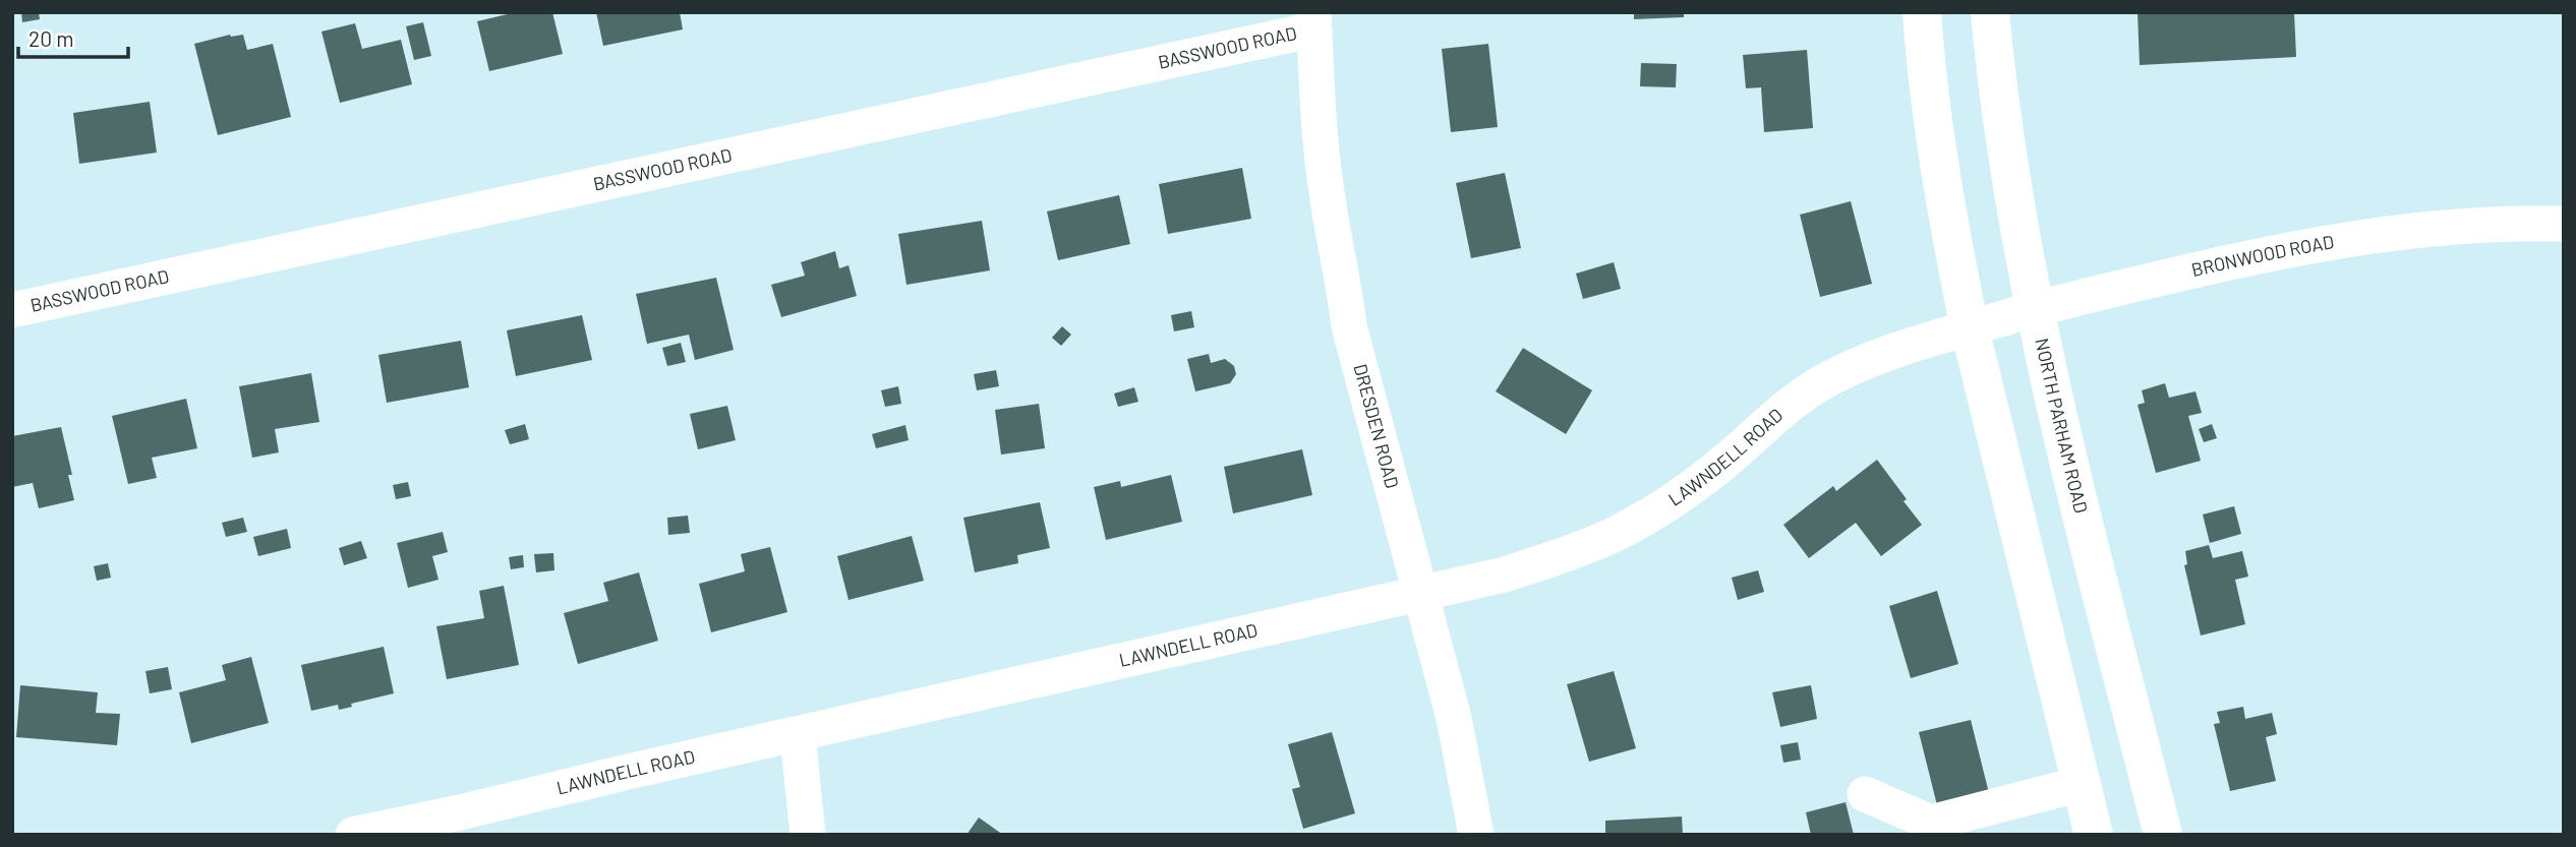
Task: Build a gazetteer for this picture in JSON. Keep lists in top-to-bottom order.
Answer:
{
  "streets": {
    "highway": ["NORTH PARHAM ROAD"],
    "street": [
      "BASSWOOD ROAD",
      "BRONWOOD ROAD",
      "DRESDEN ROAD",
      "LAWNDELL ROAD"
    ]
  },
  "crossings": [
    ["BASSWOOD ROAD", "DRESDEN ROAD"],
    ["BRONWOOD ROAD", "NORTH PARHAM ROAD"],
    ["BRONWOOD ROAD", "LAWNDELL ROAD"],
    ["DRESDEN ROAD", "LAWNDELL ROAD"]
  ],
  "scale_bar": "20 m"
}
